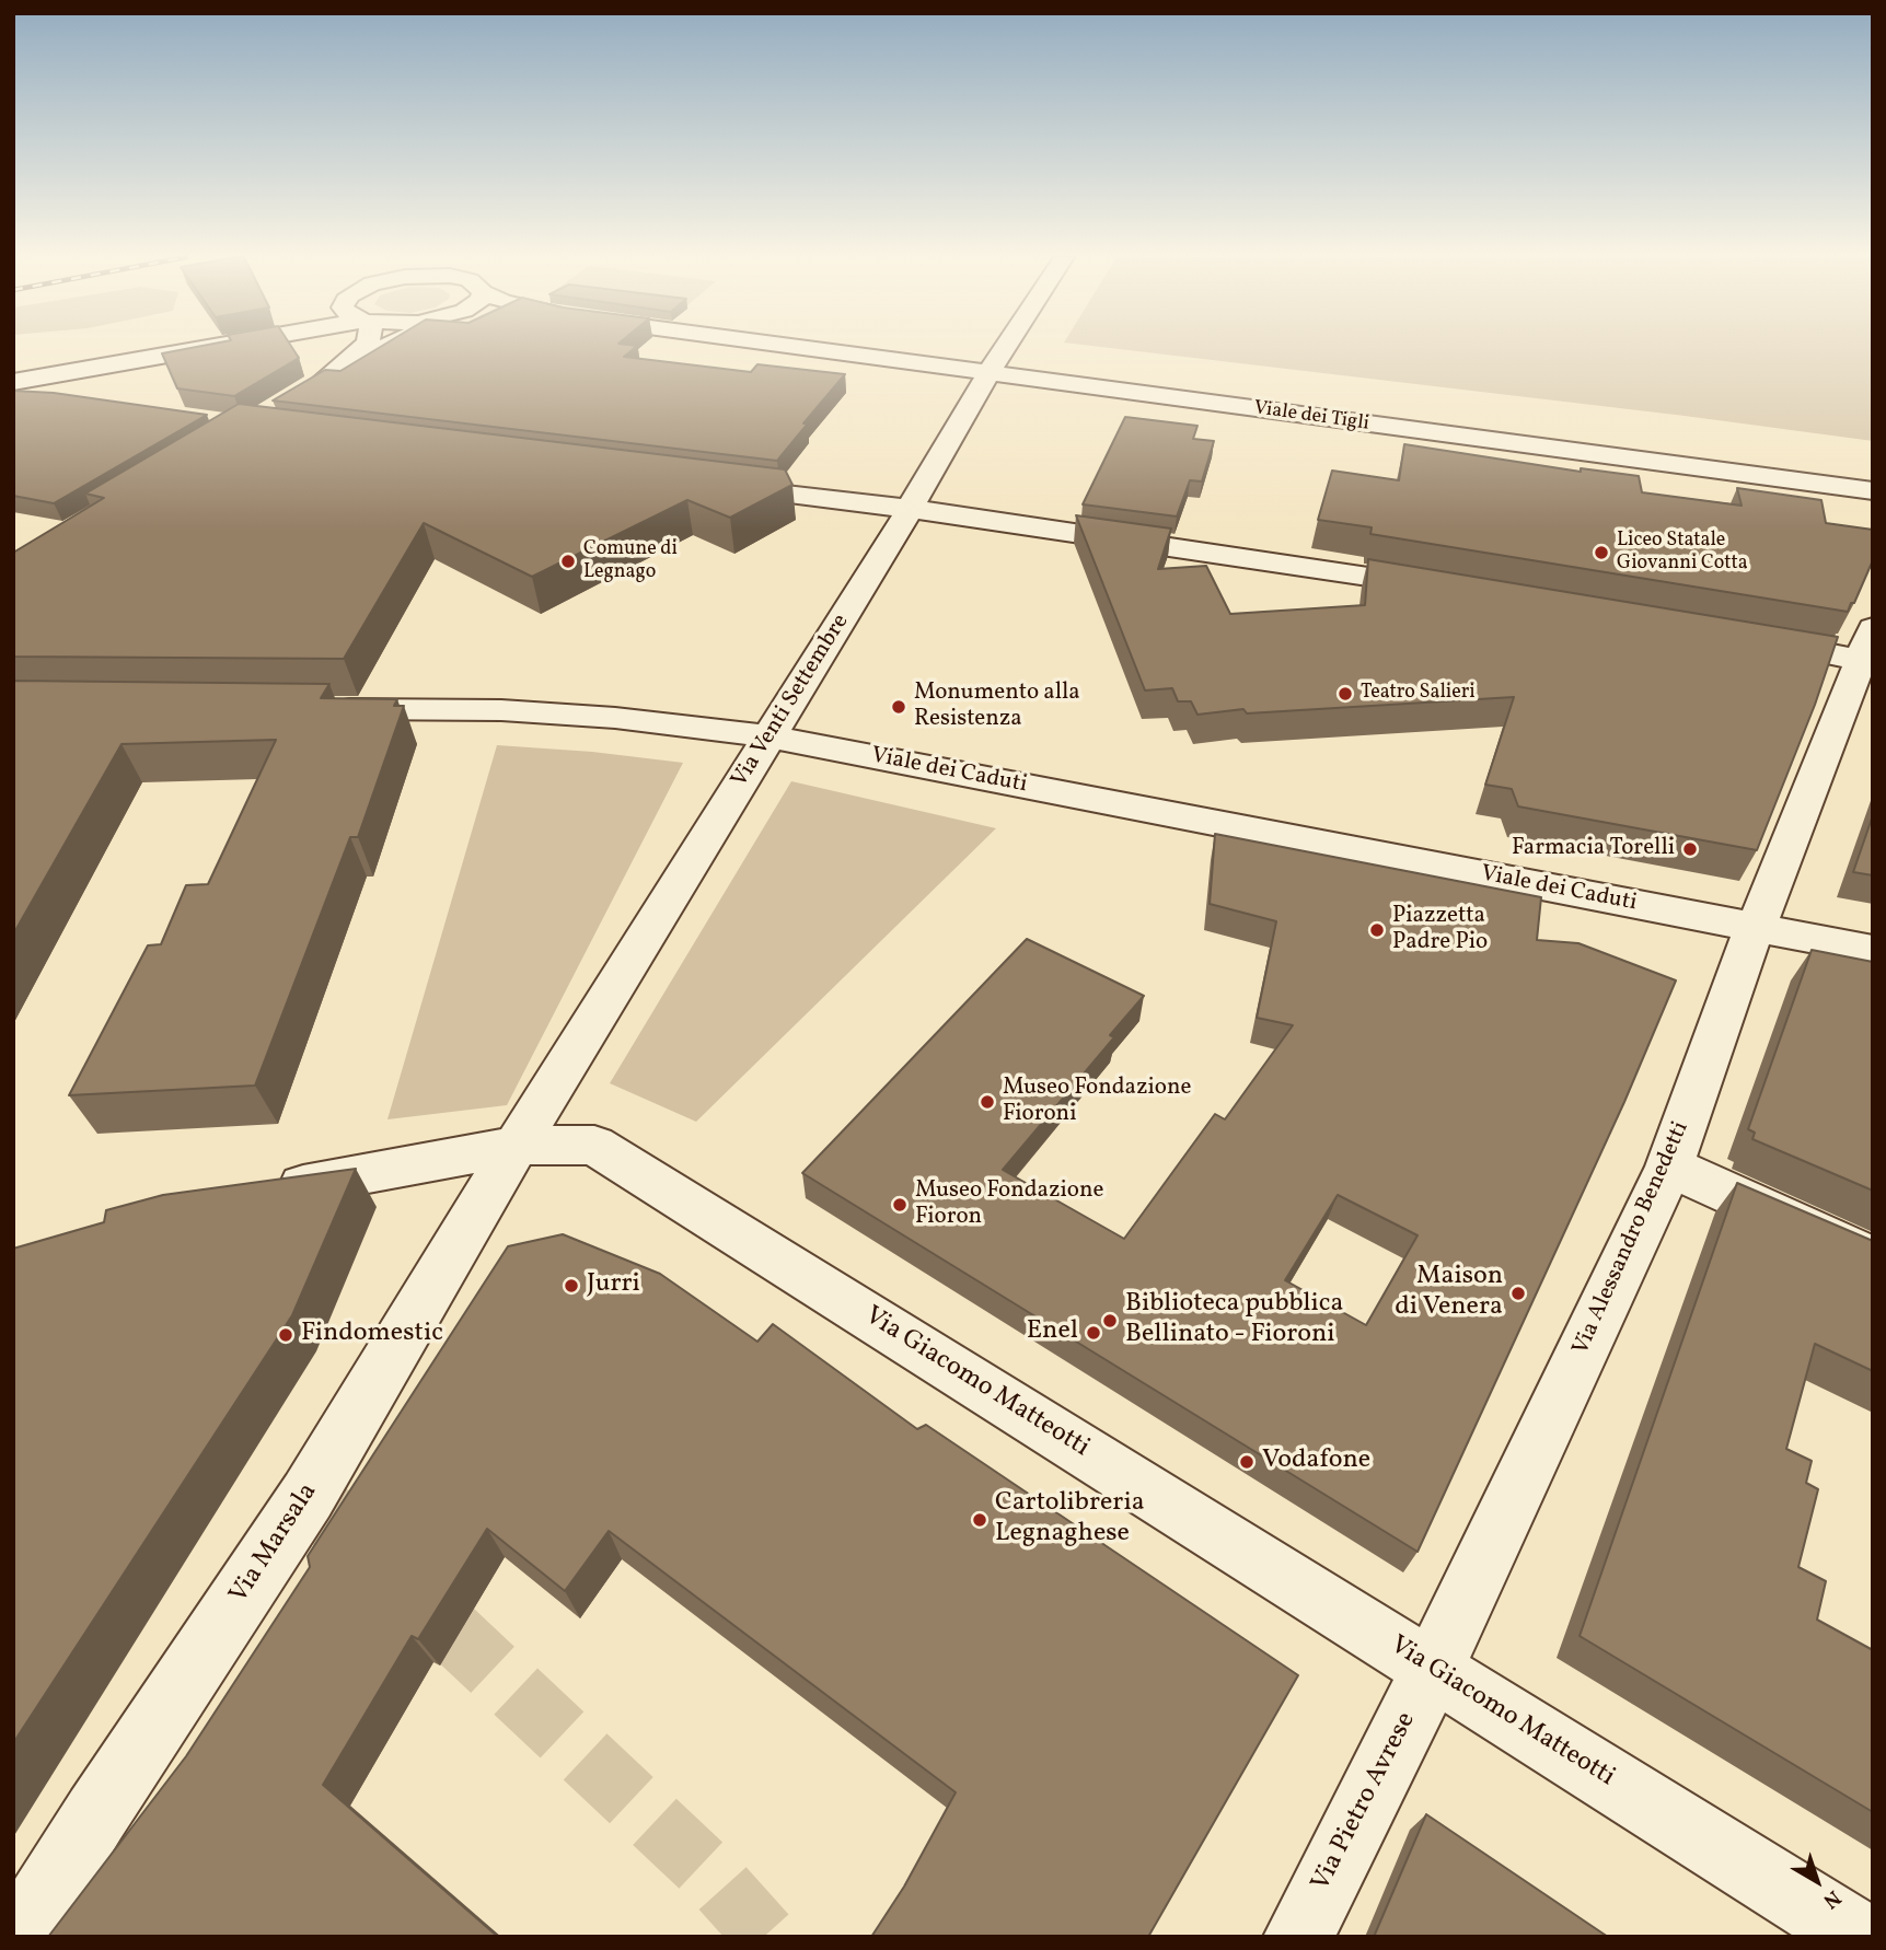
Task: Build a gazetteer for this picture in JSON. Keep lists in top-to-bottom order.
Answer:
{
  "streets": {
    "street": [
      "Viale dei Tigli",
      "Via Venti Settembre",
      "Viale dei Caduti",
      "Via Alessandro Benedetti",
      "Via Giacomo Matteotti",
      "Via Marsala",
      "Via Pietro Avrese"
    ]
  },
  "crossings": [
    ["Viale dei Tigli", "Via Venti Settembre"],
    ["Via Venti Settembre", "Viale dei Caduti"],
    ["Via Venti Settembre", "Via Giacomo Matteotti"],
    ["Via Venti Settembre", "Via Marsala"],
    ["Viale dei Caduti", "Via Alessandro Benedetti"],
    ["Via Alessandro Benedetti", "Via Giacomo Matteotti"],
    ["Via Alessandro Benedetti", "Via Pietro Avrese"],
    ["Via Giacomo Matteotti", "Via Marsala"],
    ["Via Giacomo Matteotti", "Via Pietro Avrese"]
  ],
  "places": [
    "Liceo Statale Giovanni Cotta",
    "Comune di Legnago",
    "Teatro Salieri",
    "Monumento alla Resistenza",
    "Farmacia Torelli",
    "Piazzetta Padre Pio",
    "Museo Fondazione Fioroni",
    "Museo Fondazione Fioron",
    "Jurri",
    "Maison di Venera",
    "Biblioteca pubblica Bellinato - Fioroni",
    "Enel",
    "Findomestic",
    "Vodafone",
    "Cartolibreria Legnaghese"
  ],
  "north": "bottom right"
}
